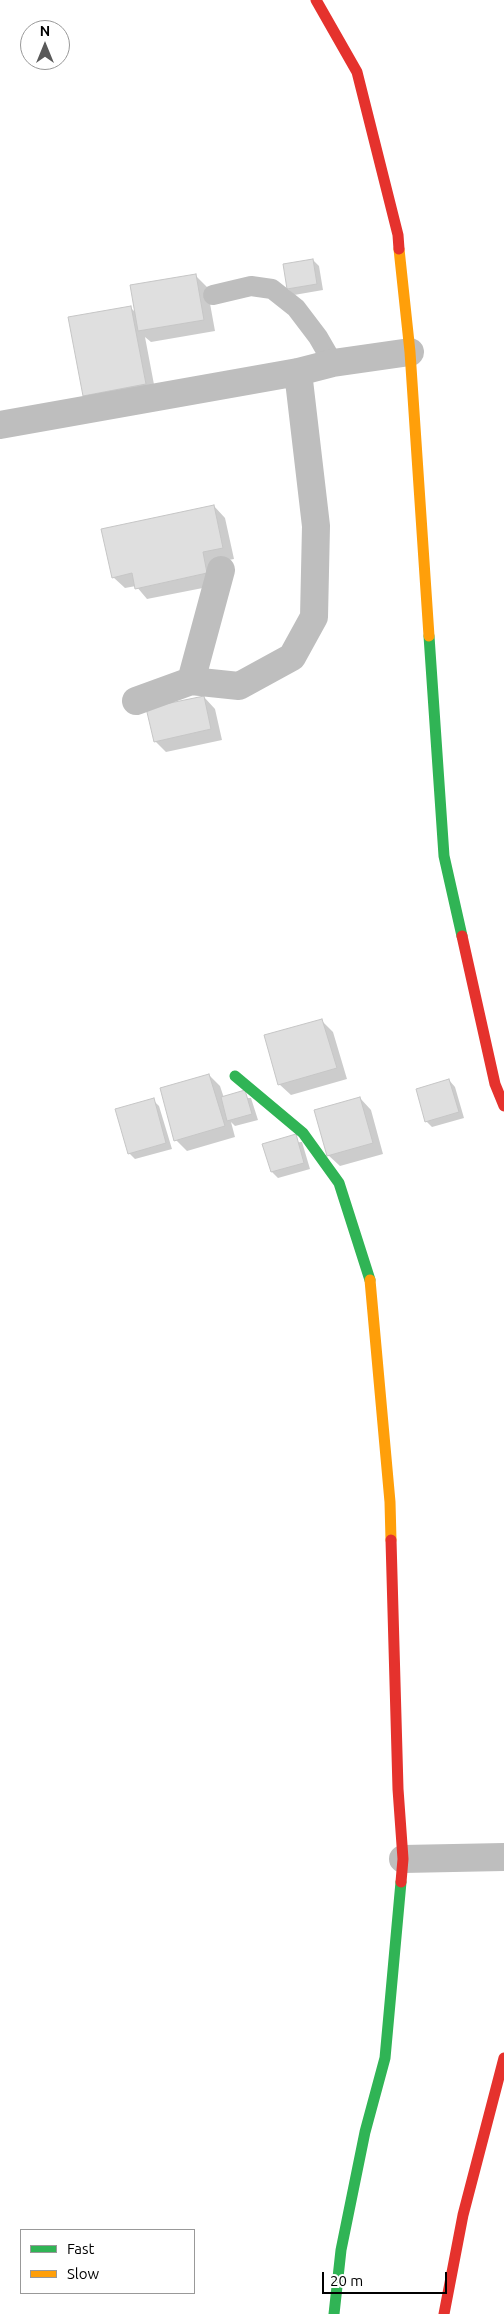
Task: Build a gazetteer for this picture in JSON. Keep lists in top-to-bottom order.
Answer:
{
  "legend": ["Fast", "Slow"],
  "scale_bar": "20 m",
  "north": "top"
}
